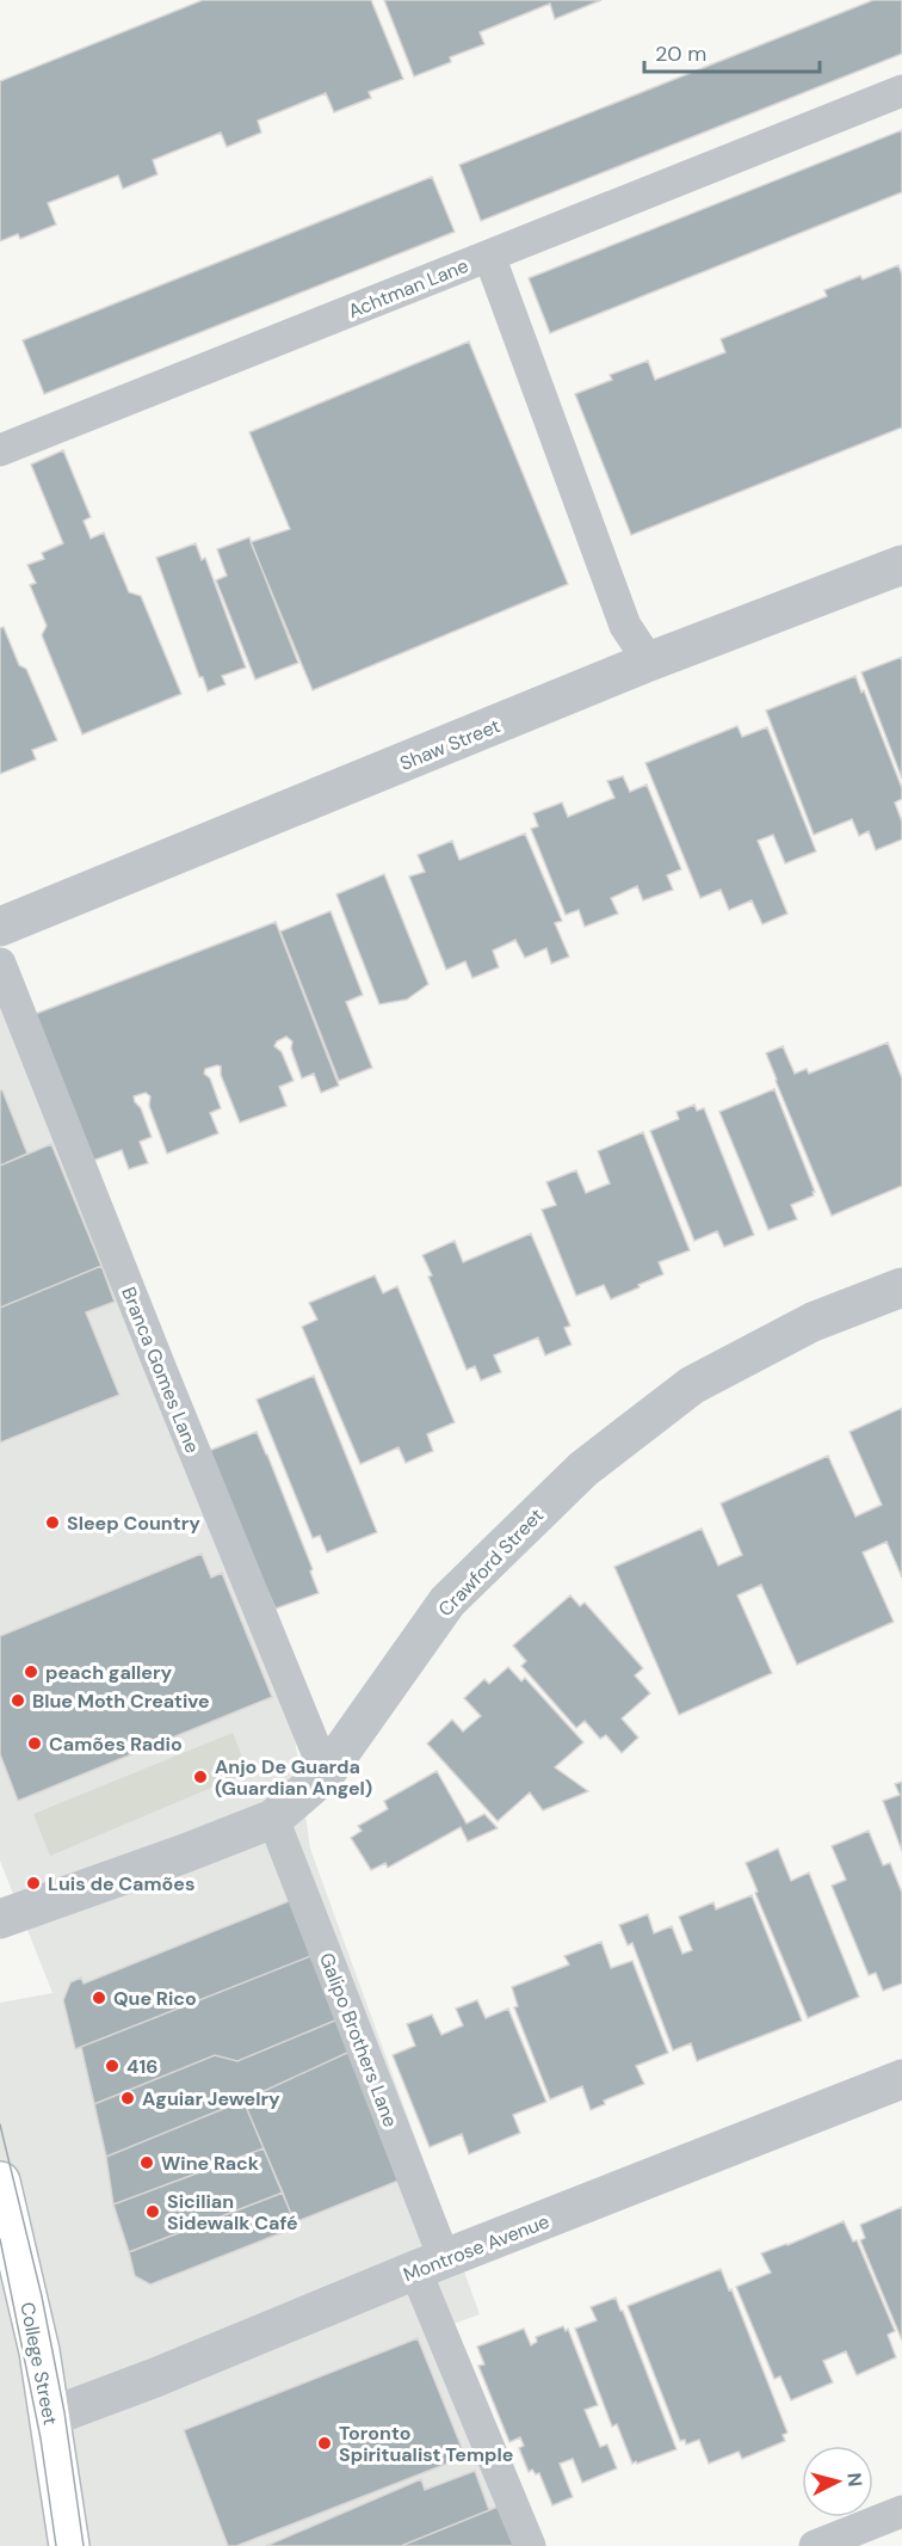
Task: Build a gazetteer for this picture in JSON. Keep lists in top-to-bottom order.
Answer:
{
  "streets": {
    "main road": ["College Street"],
    "street": ["Shaw Street", "Crawford Street", "Montrose Avenue"],
    "lane": ["Achtman Lane", "Branca Gomes Lane", "Galipo Brothers Lane"]
  },
  "crossings": [
    ["Achtman Lane", "Shaw Street"],
    ["Branca Gomes Lane", "Crawford Street"],
    ["Crawford Street", "Galipo Brothers Lane"],
    ["Galipo Brothers Lane", "Montrose Avenue"],
    ["Montrose Avenue", "College Street"]
  ],
  "places": [
    "Sleep Country",
    "peach gallery",
    "Blue Moth Creative",
    "Camões Radio",
    "Anjo De Guarda (Guardian Angel)",
    "Luis de Camões",
    "Que Rico",
    "416",
    "Aguiar Jewelry",
    "Wine Rack",
    "Sicilian Sidewalk Café",
    "Toronto Spiritualist Temple"
  ],
  "scale_bar": "20 m",
  "north": "right"
}
